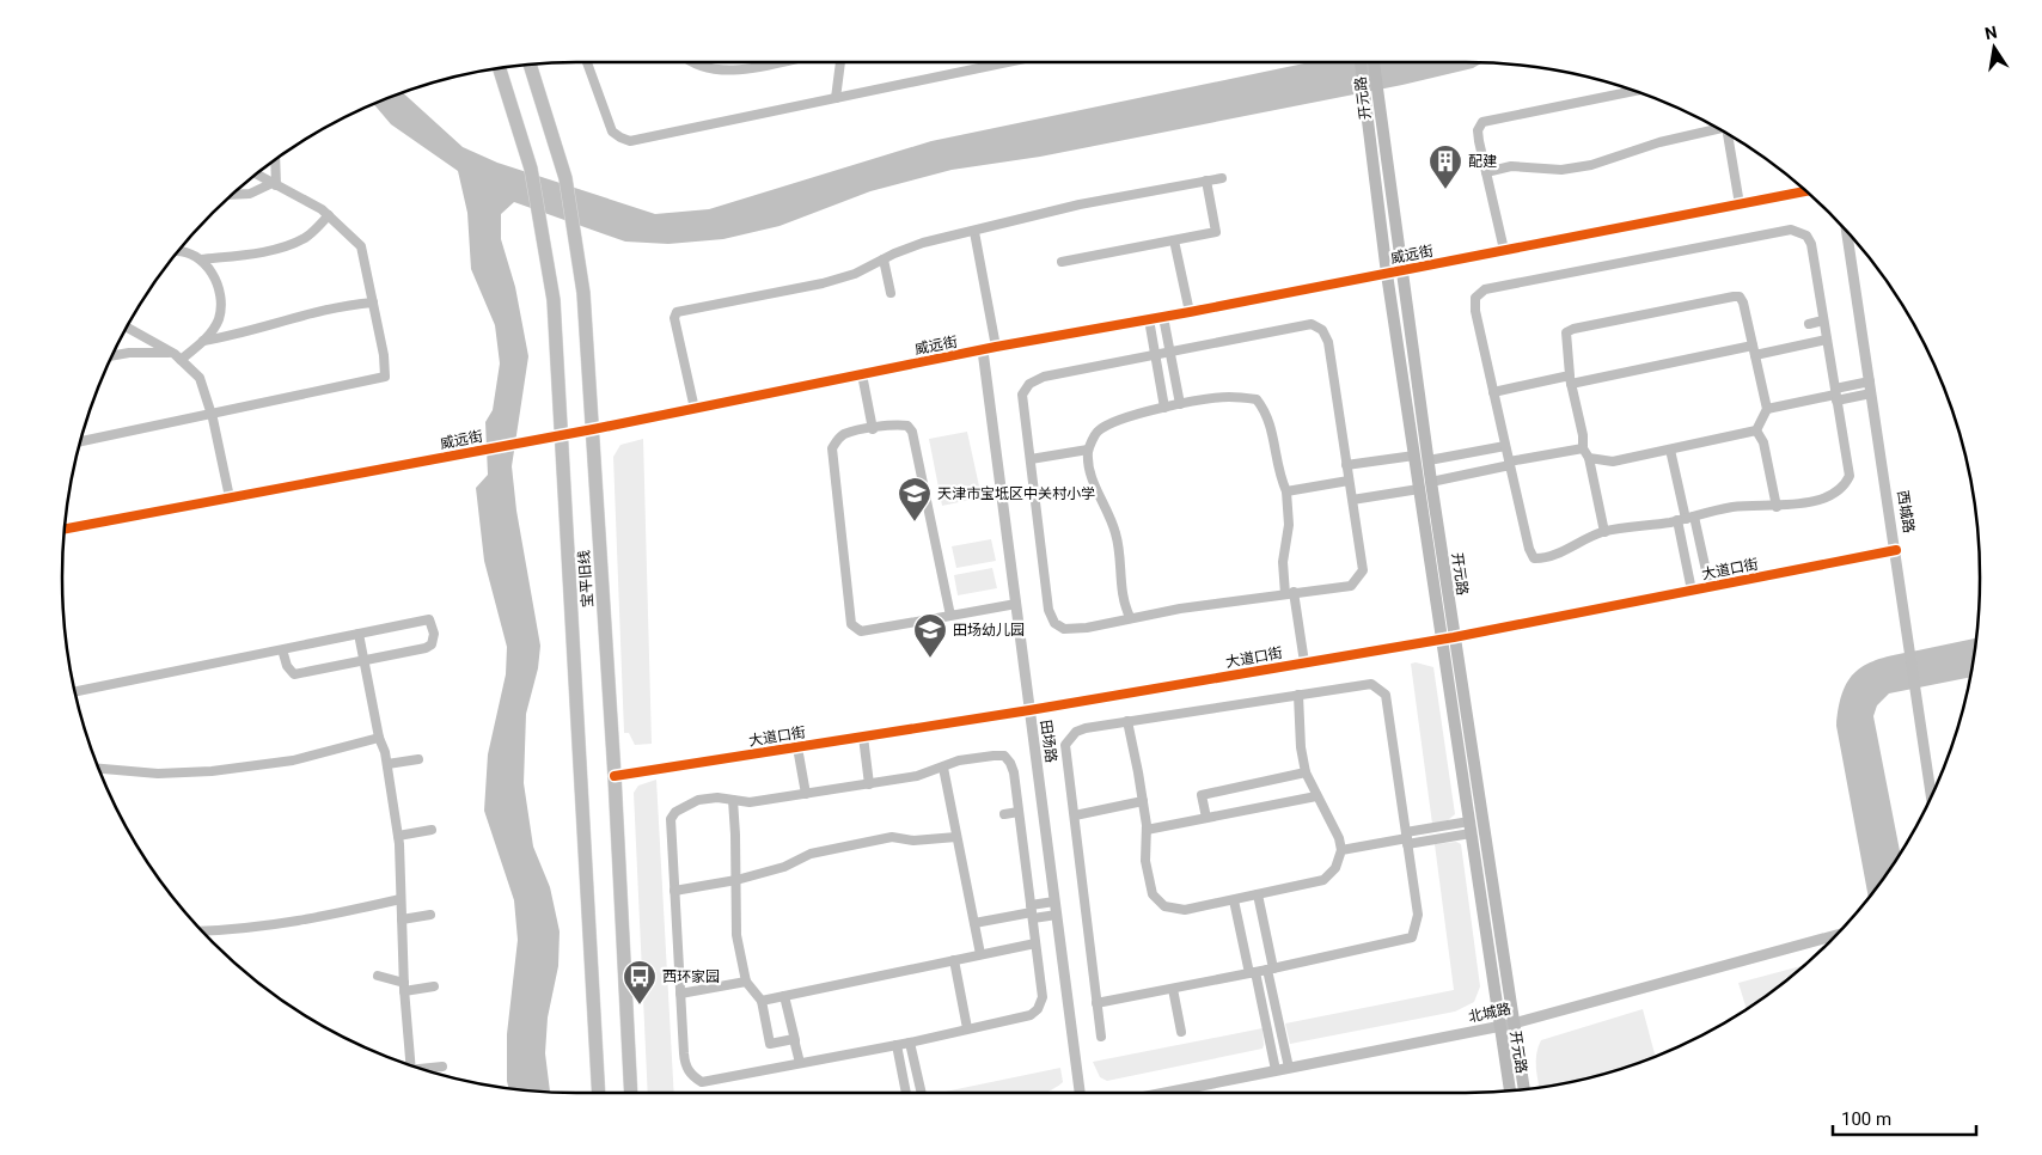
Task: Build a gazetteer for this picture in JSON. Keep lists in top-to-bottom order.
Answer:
{
  "streets": {
    "main road": ["开元路", "宝平旧线"],
    "street": [
      "威远街",
      "西城路",
      "大道口街",
      "田场路",
      "北城路"
    ]
  },
  "crossings": [
    ["开元路", "威远街"],
    ["开元路", "大道口街"],
    ["开元路", "北城路"],
    ["威远街", "宝平旧线"],
    ["威远街", "田场路"],
    ["西城路", "大道口街"],
    ["大道口街", "宝平旧线"],
    ["大道口街", "田场路"]
  ],
  "places": {
    "building": ["配建"],
    "school or university": ["天津市宝坻区中关村小学", "田场幼儿园"],
    "bus stop": ["西环家园"]
  },
  "scale_bar": "100 m",
  "north": "top"
}
